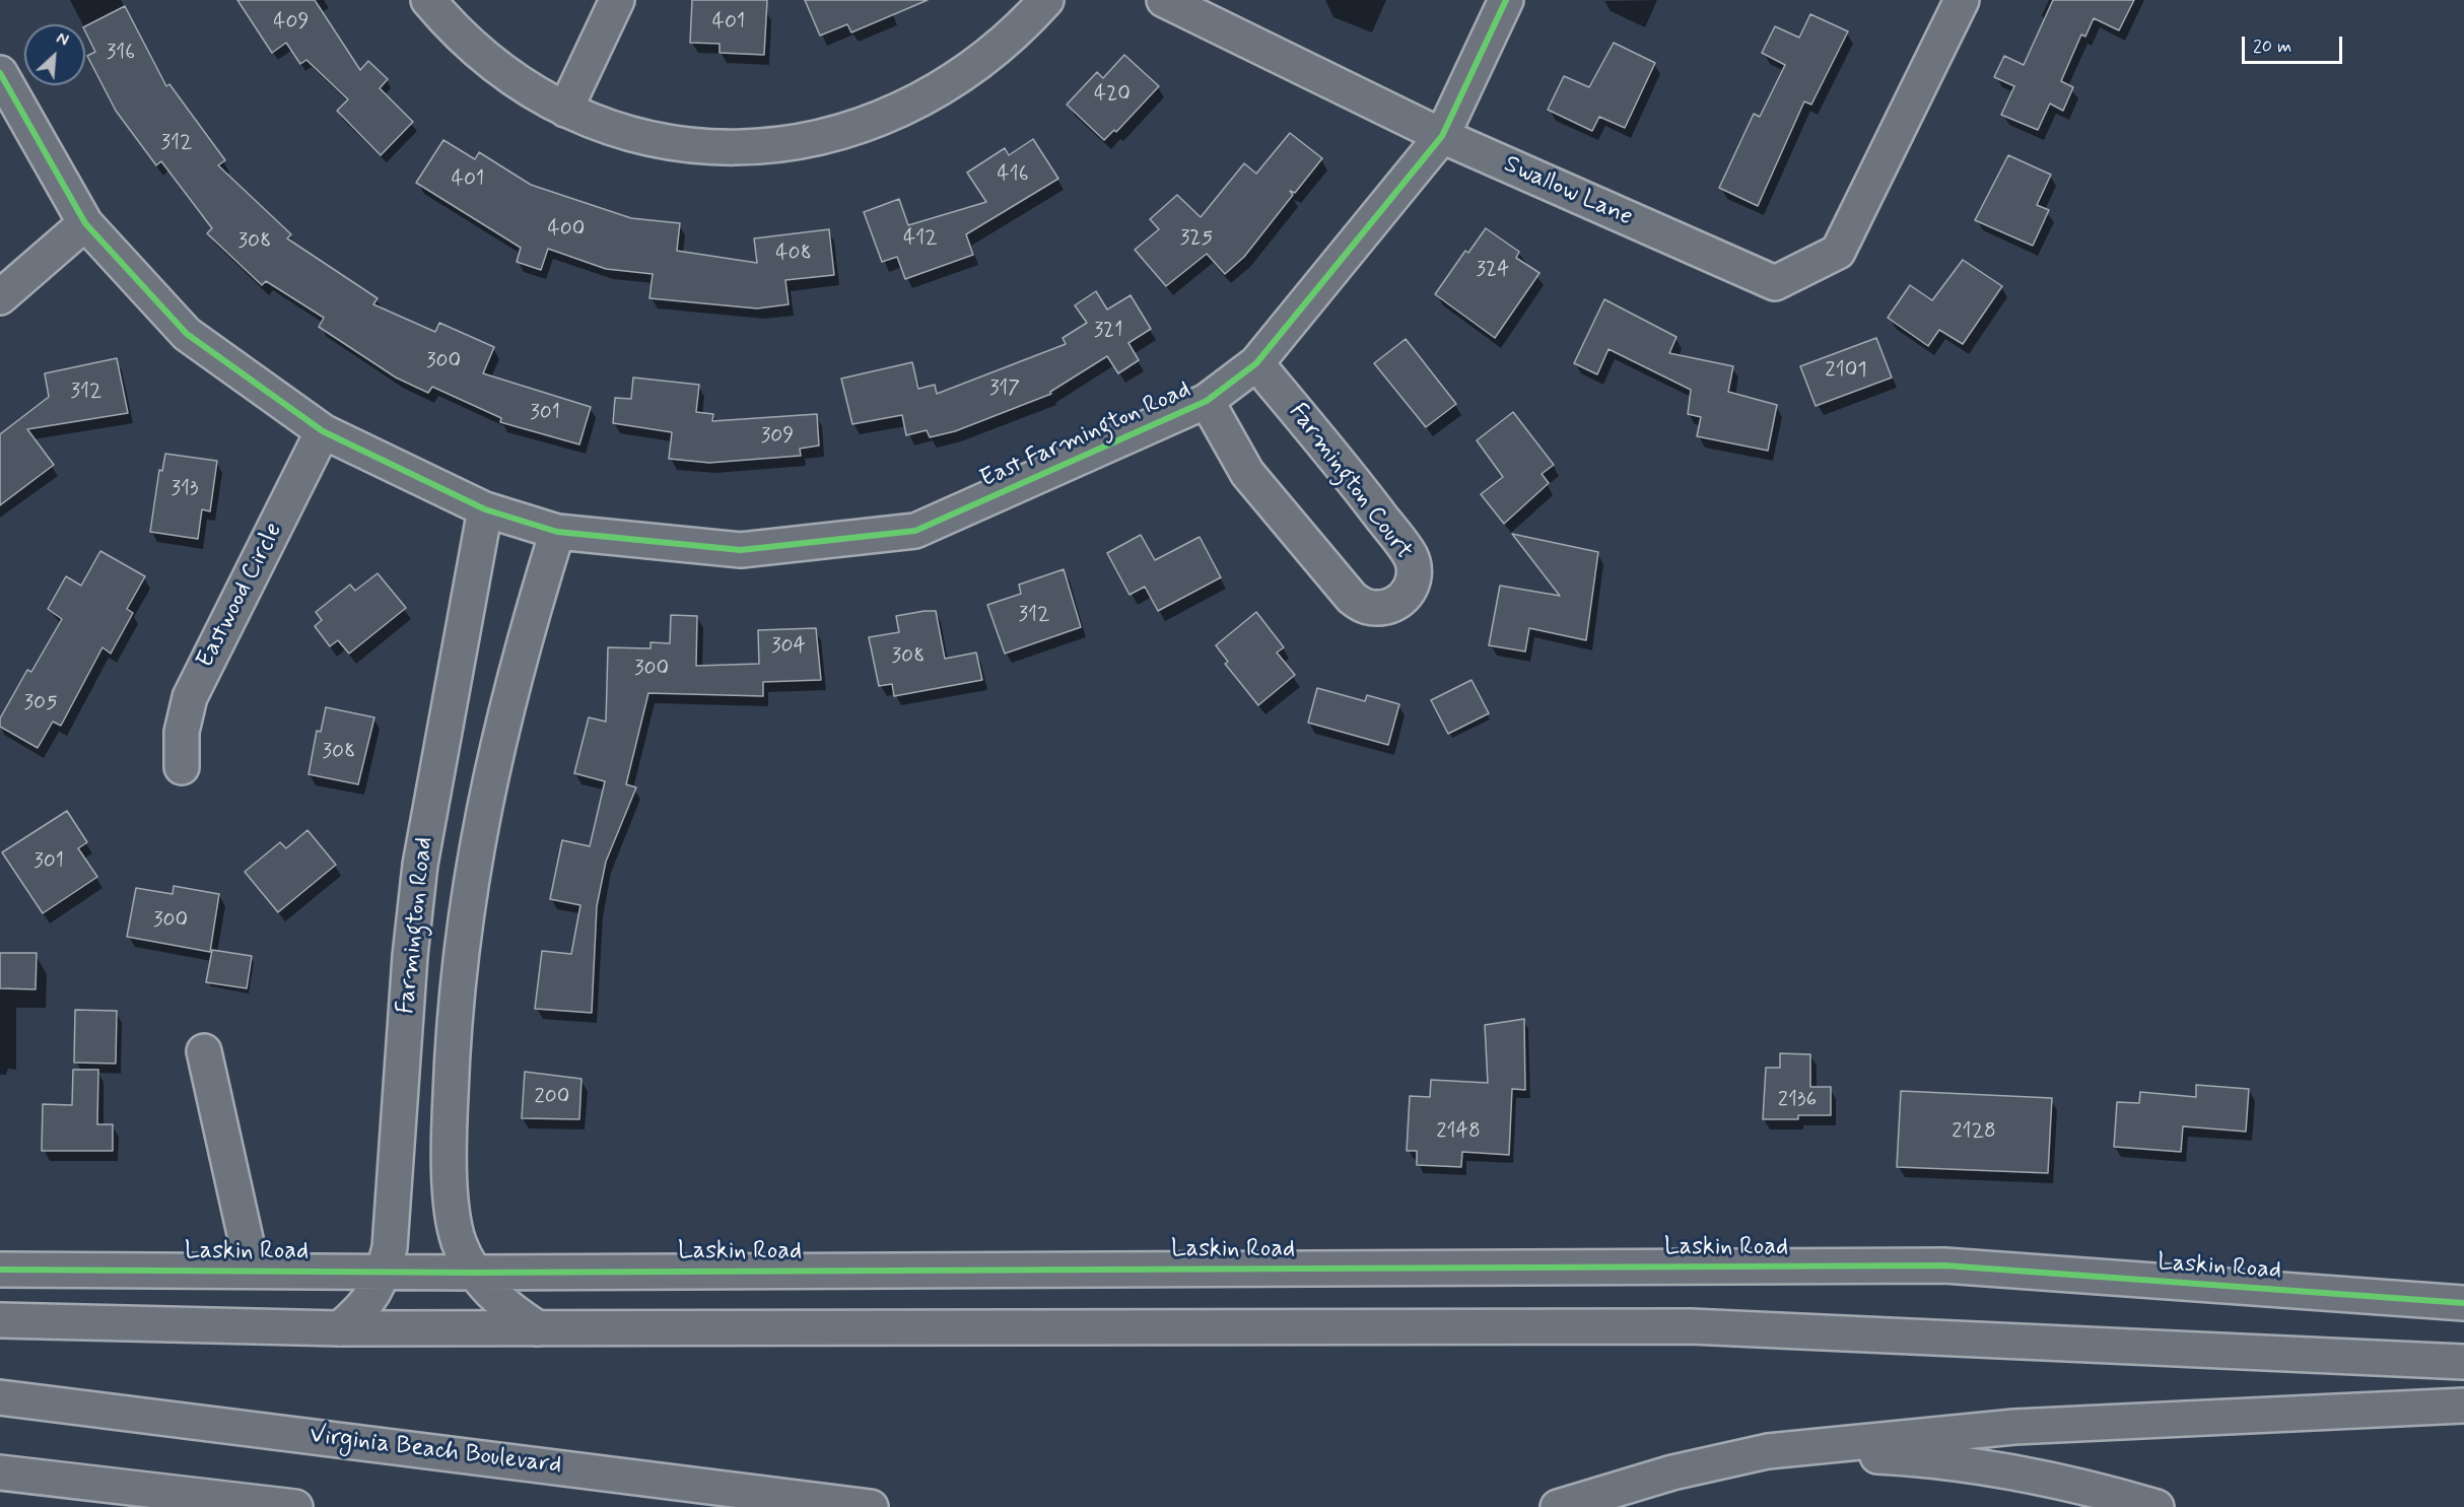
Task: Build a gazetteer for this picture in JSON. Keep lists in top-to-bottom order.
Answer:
{
  "streets": {
    "main road": [
      "Swallow Lane",
      "East Farmington Road",
      "Farmington Court",
      "Eastwood Circle",
      "Farmington Road",
      "Laskin Road",
      "Virginia Beach Boulevard"
    ]
  },
  "crossings": [
    ["Swallow Lane", "East Farmington Road"],
    ["East Farmington Road", "Farmington Court"],
    ["East Farmington Road", "Eastwood Circle"],
    ["East Farmington Road", "Farmington Road"],
    ["Farmington Road", "Laskin Road"]
  ],
  "house_numbers": [
    "409",
    "401",
    "316",
    "420",
    "312",
    "416",
    "401",
    "400",
    "412",
    "325",
    "308",
    "408",
    "324",
    "321",
    "300",
    "2101",
    "317",
    "312",
    "301",
    "309",
    "313",
    "312",
    "304",
    "308",
    "300",
    "305",
    "308",
    "301",
    "300",
    "200",
    "2136",
    "2148",
    "2128"
  ],
  "scale_bar": "20 m",
  "north": "top right"
}
